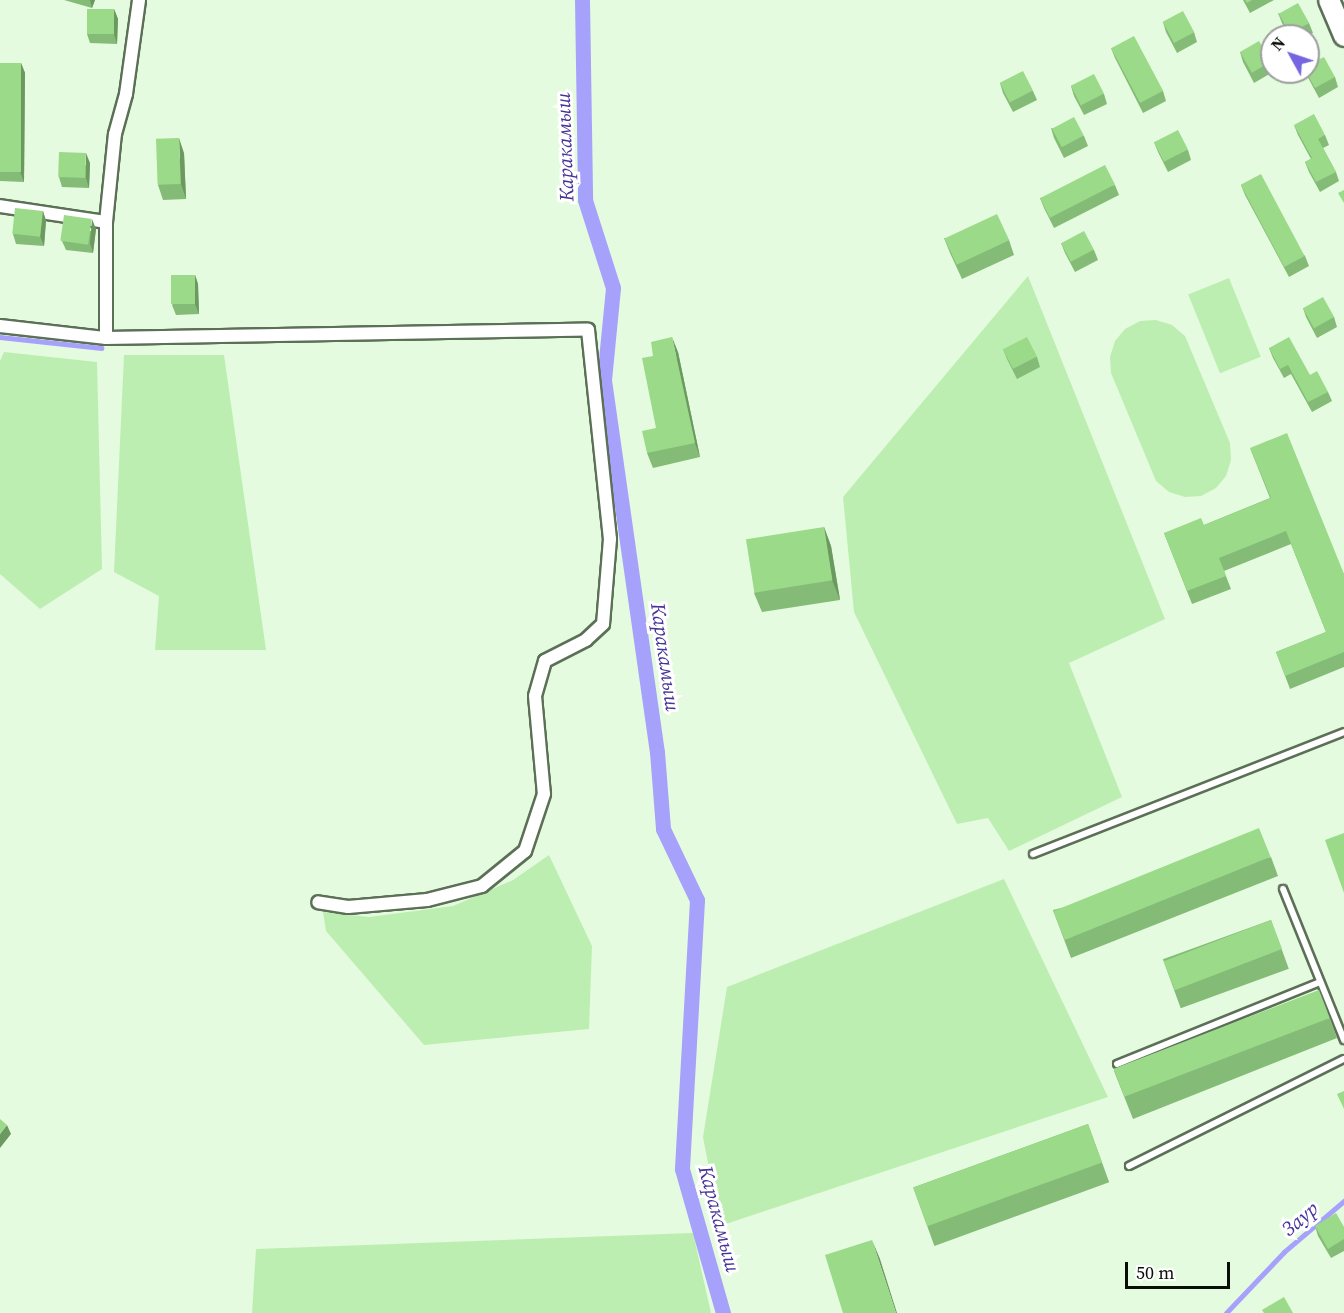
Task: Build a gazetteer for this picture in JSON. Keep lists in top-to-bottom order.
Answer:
{
  "water": ["Каракамыш", "Заур"],
  "scale_bar": "50 m",
  "north": "top left"
}
